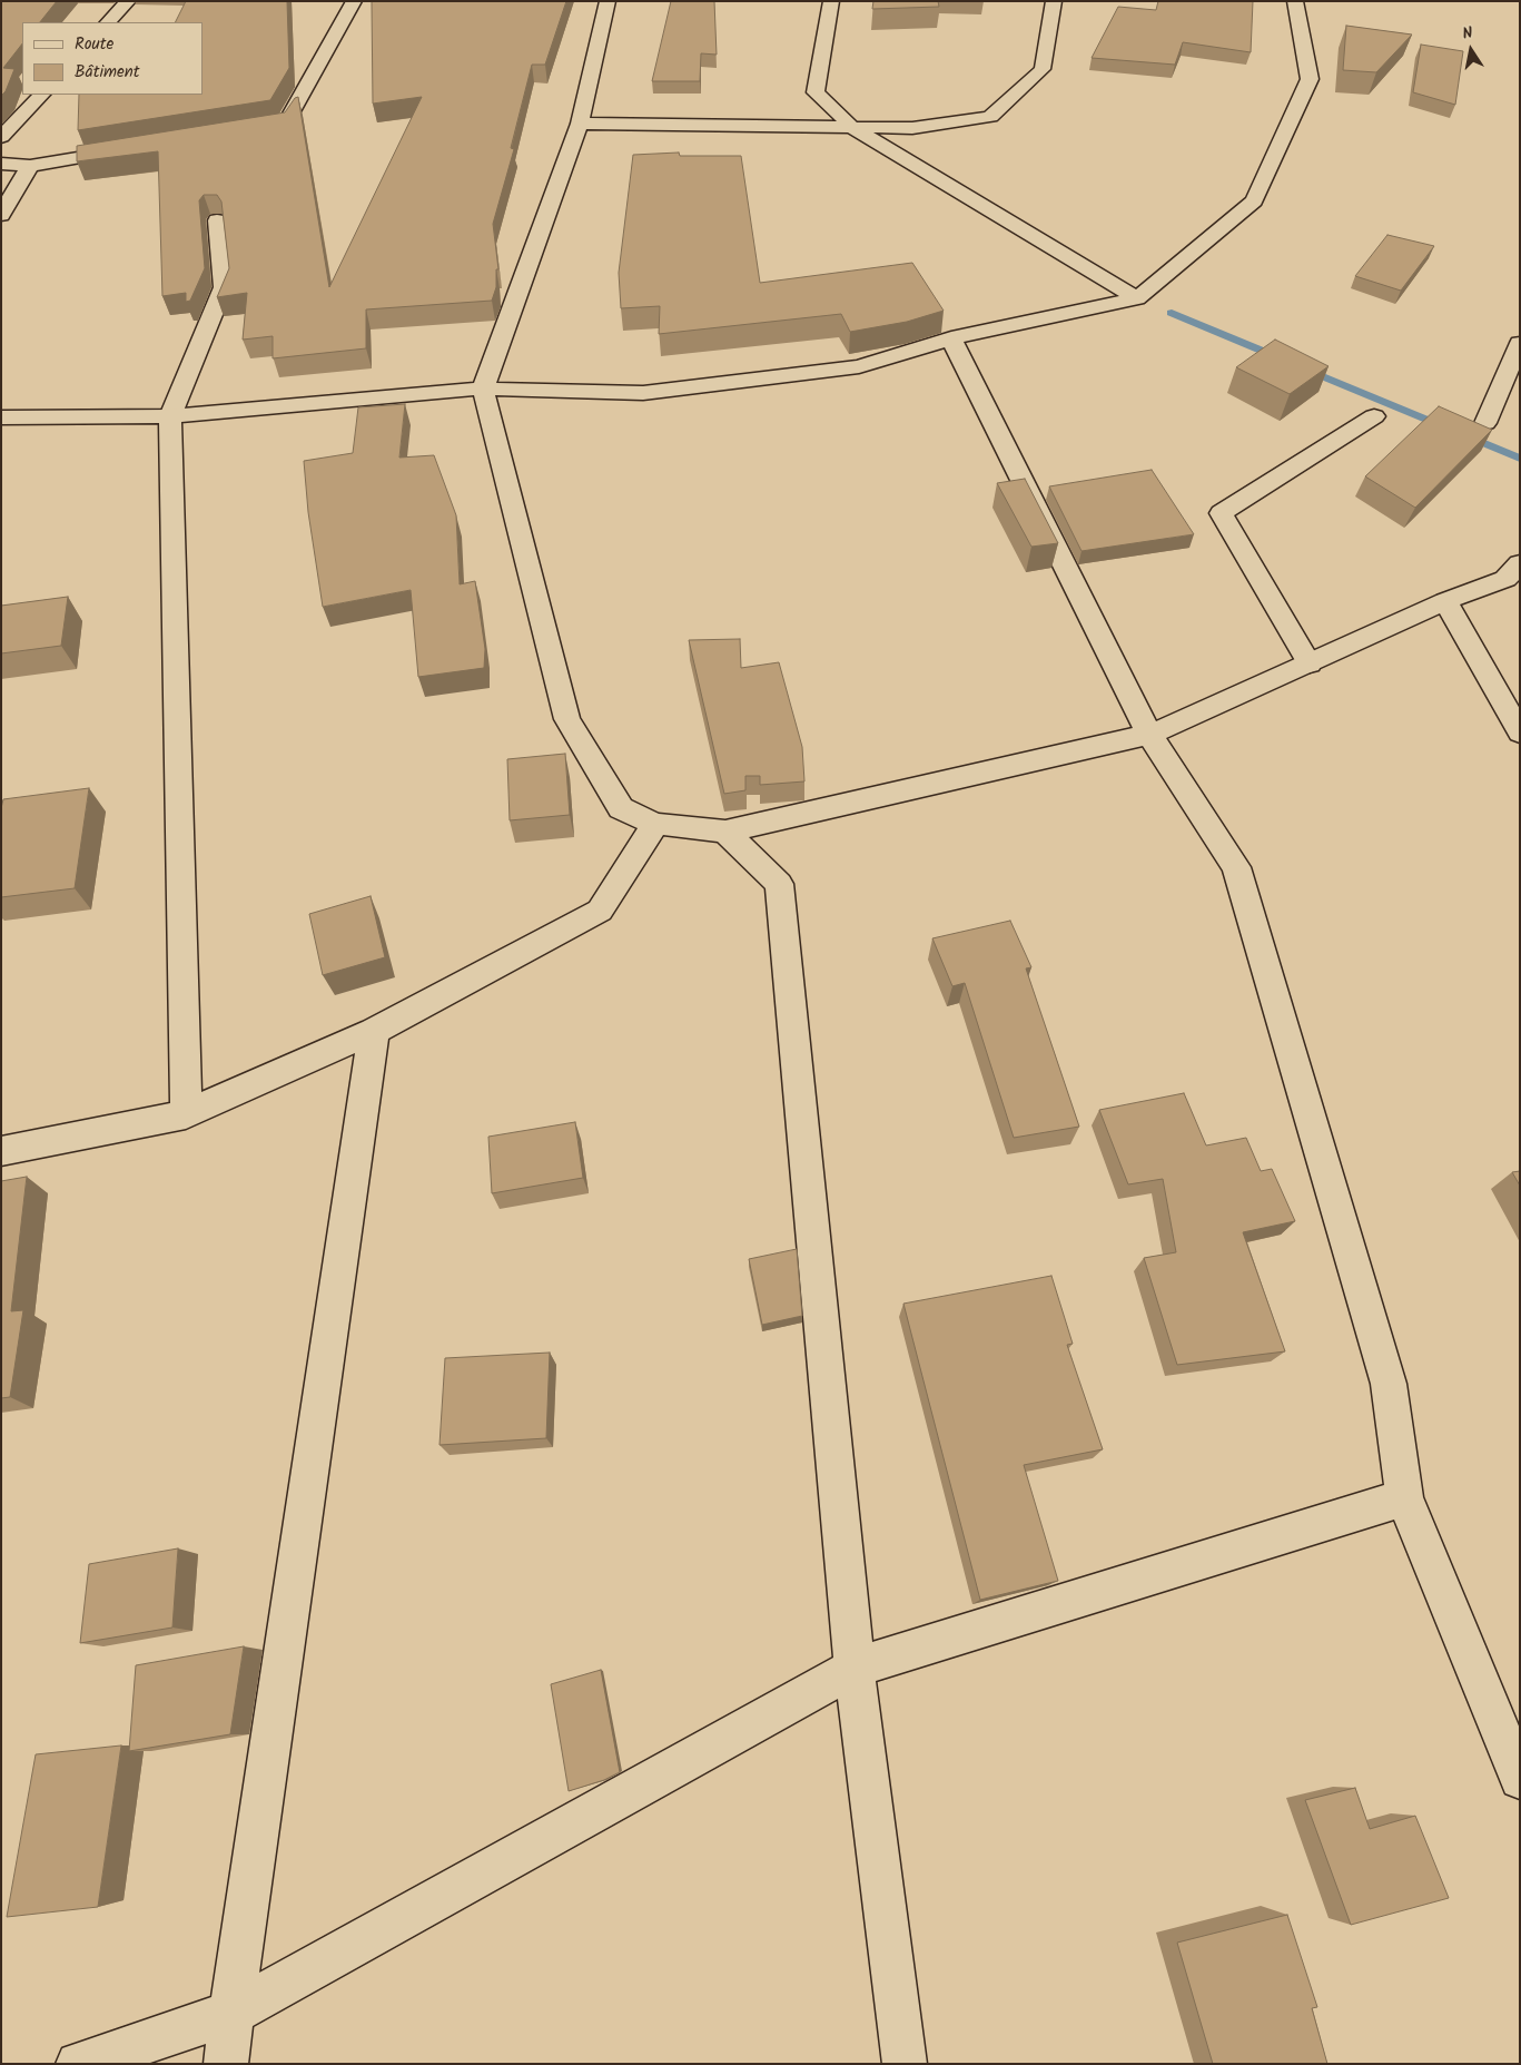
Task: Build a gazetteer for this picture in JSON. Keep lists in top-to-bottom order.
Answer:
{
  "legend": ["Route", "Bâtiment"],
  "north": "top"
}
